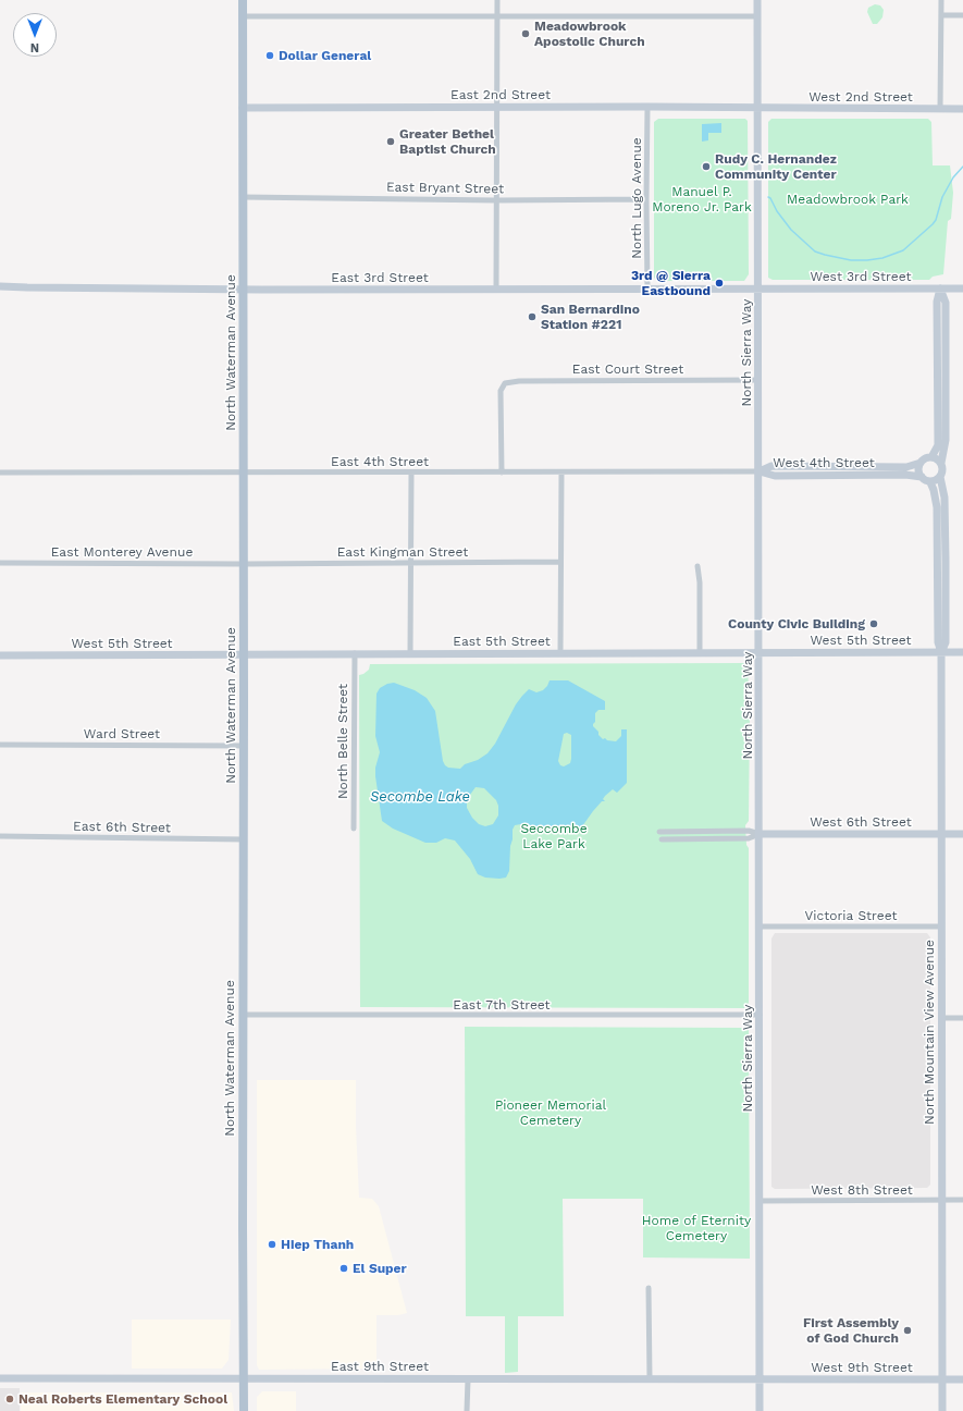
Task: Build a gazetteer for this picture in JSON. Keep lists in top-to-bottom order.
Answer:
{
  "streets": {
    "main road": ["North Waterman Avenue"],
    "street": [
      "East 2nd Street",
      "West 2nd Street",
      "East Bryant Street",
      "North Lugo Avenue",
      "West 3rd Street",
      "East 3rd Street",
      "North Sierra Way",
      "East Court Street",
      "East 4th Street",
      "West 4th Street",
      "East Monterey Avenue",
      "East Kingman Street",
      "West 5th Street",
      "East 5th Street",
      "Ward Street",
      "North Belle Street",
      "West 6th Street",
      "East 6th Street",
      "Victoria Street",
      "East 7th Street",
      "North Mountain View Avenue",
      "West 8th Street",
      "East 9th Street",
      "West 9th Street"
    ]
  },
  "crossings": [
    ["East 2nd Street", "West 2nd Street"],
    ["East 2nd Street", "North Lugo Avenue"],
    ["East 2nd Street", "North Waterman Avenue"],
    ["East 2nd Street", "North Sierra Way"],
    ["West 2nd Street", "North Sierra Way"],
    ["East Bryant Street", "North Lugo Avenue"],
    ["East Bryant Street", "North Waterman Avenue"],
    ["North Lugo Avenue", "East 3rd Street"],
    ["West 3rd Street", "East 3rd Street"],
    ["West 3rd Street", "North Sierra Way"],
    ["East 3rd Street", "North Waterman Avenue"],
    ["East 3rd Street", "North Sierra Way"],
    ["North Waterman Avenue", "East 4th Street"],
    ["North Waterman Avenue", "East Monterey Avenue"],
    ["North Waterman Avenue", "East Kingman Street"],
    ["North Waterman Avenue", "West 5th Street"],
    ["North Waterman Avenue", "East 5th Street"],
    ["North Waterman Avenue", "Ward Street"],
    ["North Waterman Avenue", "East 6th Street"],
    ["North Waterman Avenue", "East 7th Street"],
    ["North Waterman Avenue", "East 9th Street"],
    ["North Sierra Way", "East Court Street"],
    ["North Sierra Way", "East 4th Street"],
    ["North Sierra Way", "West 4th Street"],
    ["North Sierra Way", "West 5th Street"],
    ["North Sierra Way", "East 5th Street"],
    ["North Sierra Way", "West 6th Street"],
    ["North Sierra Way", "Victoria Street"],
    ["North Sierra Way", "East 7th Street"],
    ["North Sierra Way", "West 8th Street"],
    ["North Sierra Way", "East 9th Street"],
    ["North Sierra Way", "West 9th Street"],
    ["East Court Street", "East 4th Street"],
    ["East 4th Street", "West 4th Street"],
    ["West 4th Street", "North Mountain View Avenue"],
    ["East Monterey Avenue", "East Kingman Street"],
    ["West 5th Street", "East 5th Street"],
    ["West 5th Street", "North Mountain View Avenue"],
    ["East 5th Street", "North Belle Street"],
    ["West 6th Street", "North Mountain View Avenue"],
    ["Victoria Street", "North Mountain View Avenue"],
    ["North Mountain View Avenue", "West 8th Street"],
    ["North Mountain View Avenue", "West 9th Street"],
    ["East 9th Street", "West 9th Street"]
  ],
  "water": ["Secombe Lake"],
  "parks": [
    "Manuel P. Moreno Jr. Park",
    "Meadowbrook Park",
    "Seccombe Lake Park",
    "Pioneer Memorial Cemetery",
    "Home of Eternity Cemetery"
  ],
  "places": [
    "Meadowbrook Apostolic Church",
    "Dollar General",
    "Greater Bethel Baptist Church",
    "Rudy C. Hernandez Community Center",
    "3rd @ Sierra Eastbound",
    "San Bernardino Station #221",
    "County Civic Building",
    "Hiep Thanh",
    "El Super",
    "First Assembly of God Church",
    "Neal Roberts Elementary School"
  ],
  "north": "bottom"
}
